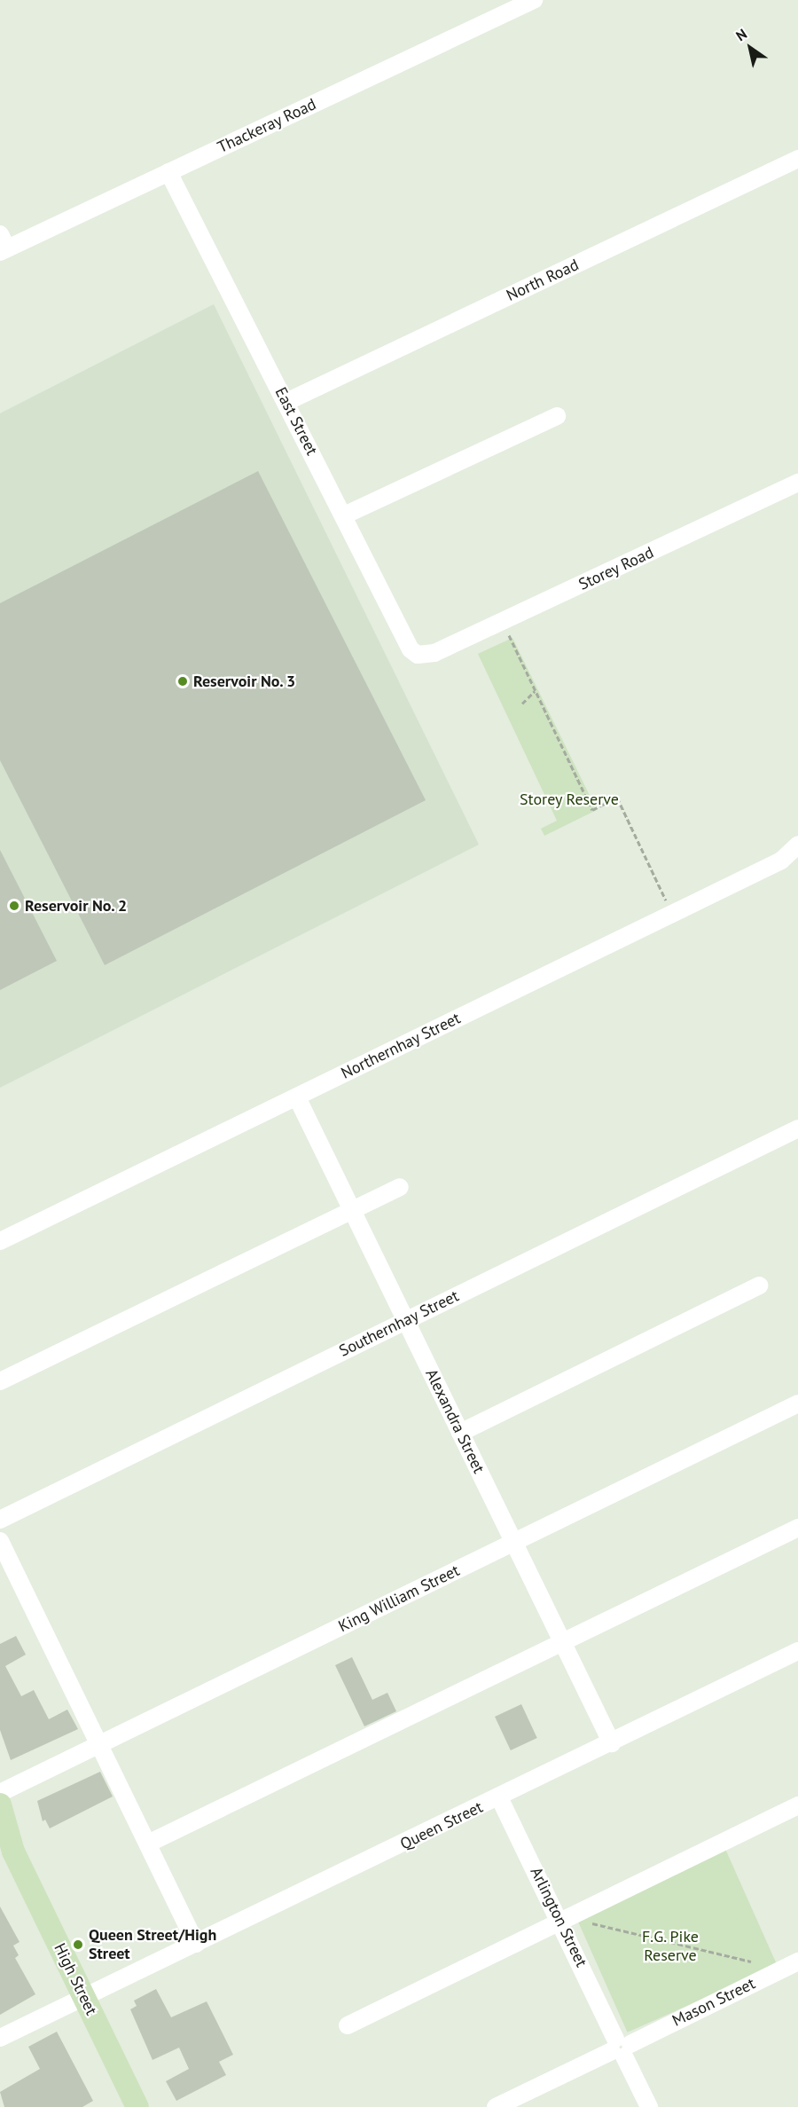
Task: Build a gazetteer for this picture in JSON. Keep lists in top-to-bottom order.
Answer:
{
  "streets": {
    "main road": ["High Street"],
    "street": [
      "Thackeray Road",
      "North Road",
      "East Street",
      "Storey Road",
      "Northernhay Street",
      "Southernhay Street",
      "Alexandra Street",
      "King William Street",
      "Queen Street",
      "Arlington Street",
      "Mason Street"
    ]
  },
  "crossings": [
    ["Thackeray Road", "East Street"],
    ["North Road", "East Street"],
    ["East Street", "Storey Road"],
    ["Northernhay Street", "Alexandra Street"],
    ["Southernhay Street", "Alexandra Street"],
    ["Alexandra Street", "King William Street"],
    ["Alexandra Street", "Queen Street"],
    ["Queen Street", "Arlington Street"],
    ["Queen Street", "High Street"],
    ["Arlington Street", "Mason Street"]
  ],
  "parks": ["Storey Reserve", "F.G. Pike Reserve"],
  "places": ["Reservoir No. 3", "Reservoir No. 2", "Queen Street/High Street"],
  "north": "top left"
}
